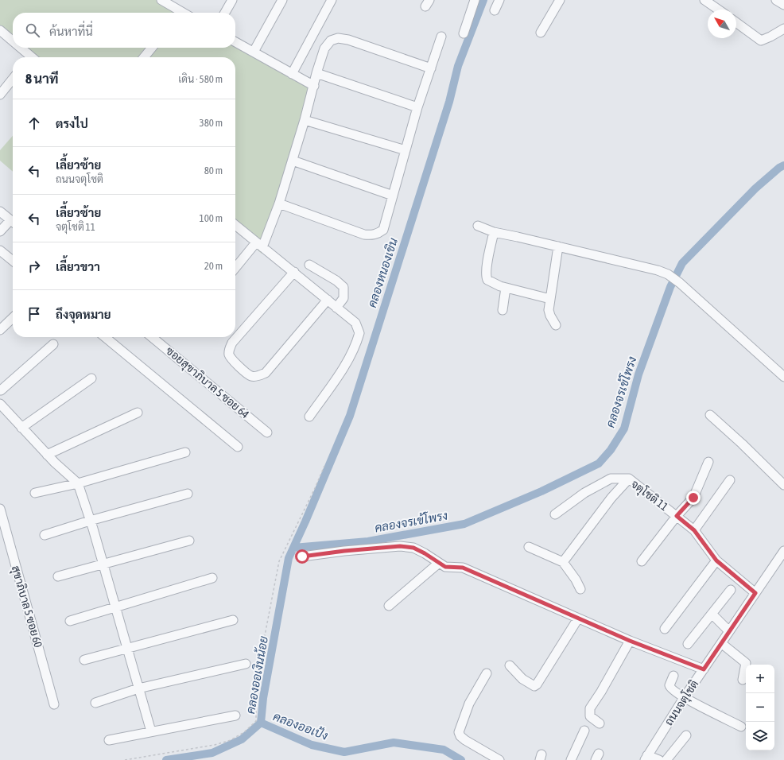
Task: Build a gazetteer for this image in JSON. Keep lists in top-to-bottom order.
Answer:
{
  "streets": {
    "street": [
      "ซอยสุขาภิบาล 5 ซอย 64",
      "จตุโชติ 11",
      "สุขาภิบาล 5 ซอย 60",
      "ถนนจตุโชติ"
    ]
  },
  "crossings": [
    ["จตุโชติ 11", "ถนนจตุโชติ"]
  ],
  "water": [
    "คลองหนองเขิน",
    "คลองจรเข้โพรง",
    "คลองออเงินน้อย",
    "คลองออเป้ง"
  ],
  "north": "top left",
  "page": {
    "search": "ค้นหาที่นี่",
    "heading": ["8 นาที", "เดิน · 580 m"],
    "list": [
      ["ตรงไป", "380 m"],
      ["เลี้ยวซ้าย", "ถนนจตุโชติ", "80 m"],
      ["เลี้ยวซ้าย", "จตุโชติ 11", "100 m"],
      ["เลี้ยวขวา", "20 m"],
      "ถึงจุดหมาย"
    ],
    "map_buttons": ["+", "−"]
  }
}
